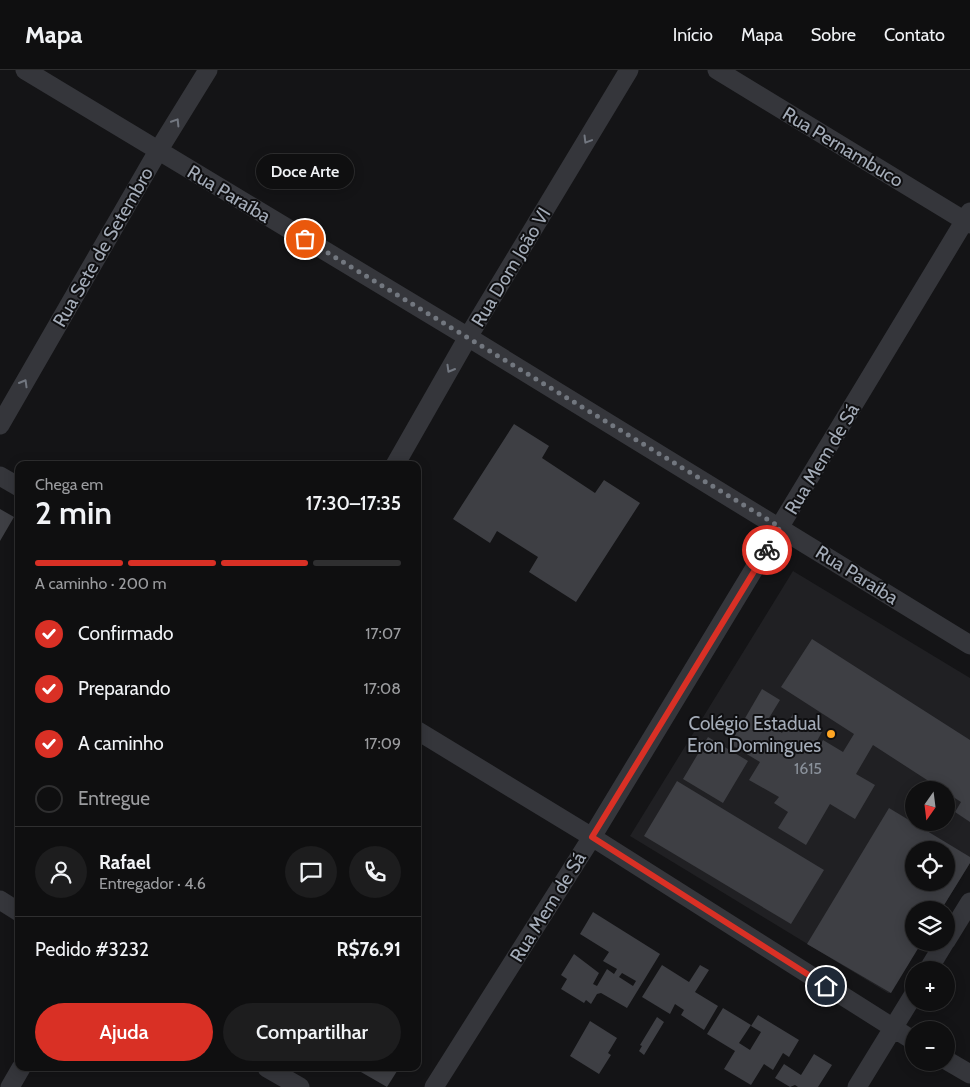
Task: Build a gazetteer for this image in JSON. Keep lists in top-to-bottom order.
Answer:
{
  "streets": {
    "street": [
      "Rua Pernambuco",
      "Rua Paraíba",
      "Rua Sete de Setembro",
      "Rua Dom João VI",
      "Rua Mem de Sá"
    ]
  },
  "crossings": [
    ["Rua Pernambuco", "Rua Mem de Sá"],
    ["Rua Paraíba", "Rua Sete de Setembro"],
    ["Rua Paraíba", "Rua Dom João VI"],
    ["Rua Paraíba", "Rua Mem de Sá"]
  ],
  "one_way": ["Rua Sete de Setembro", "Rua Dom João VI"],
  "places": ["Doce Arte", "Colégio Estadual Eron Domingues"],
  "house_numbers": ["1615"],
  "north": "bottom",
  "page": {
    "header": "Mapa",
    "nav": [
      "Início",
      "Mapa",
      "Sobre",
      "Contato"
    ],
    "bubble": "Doce Arte",
    "heading": ["2 min", "Chega em", "17:30–17:35"],
    "panel": [
      "Rafael",
      "Entregador · 4.6",
      "Pedido #3232",
      "R$76.91"
    ],
    "bar": "A caminho · 200 m",
    "list": [
      ["Confirmado", "17:07"],
      ["Preparando", "17:08"],
      ["A caminho", "17:09"],
      "Entregue"
    ],
    "map_buttons": ["+", "−"],
    "buttons": ["Ajuda", "Compartilhar"]
  }
}
